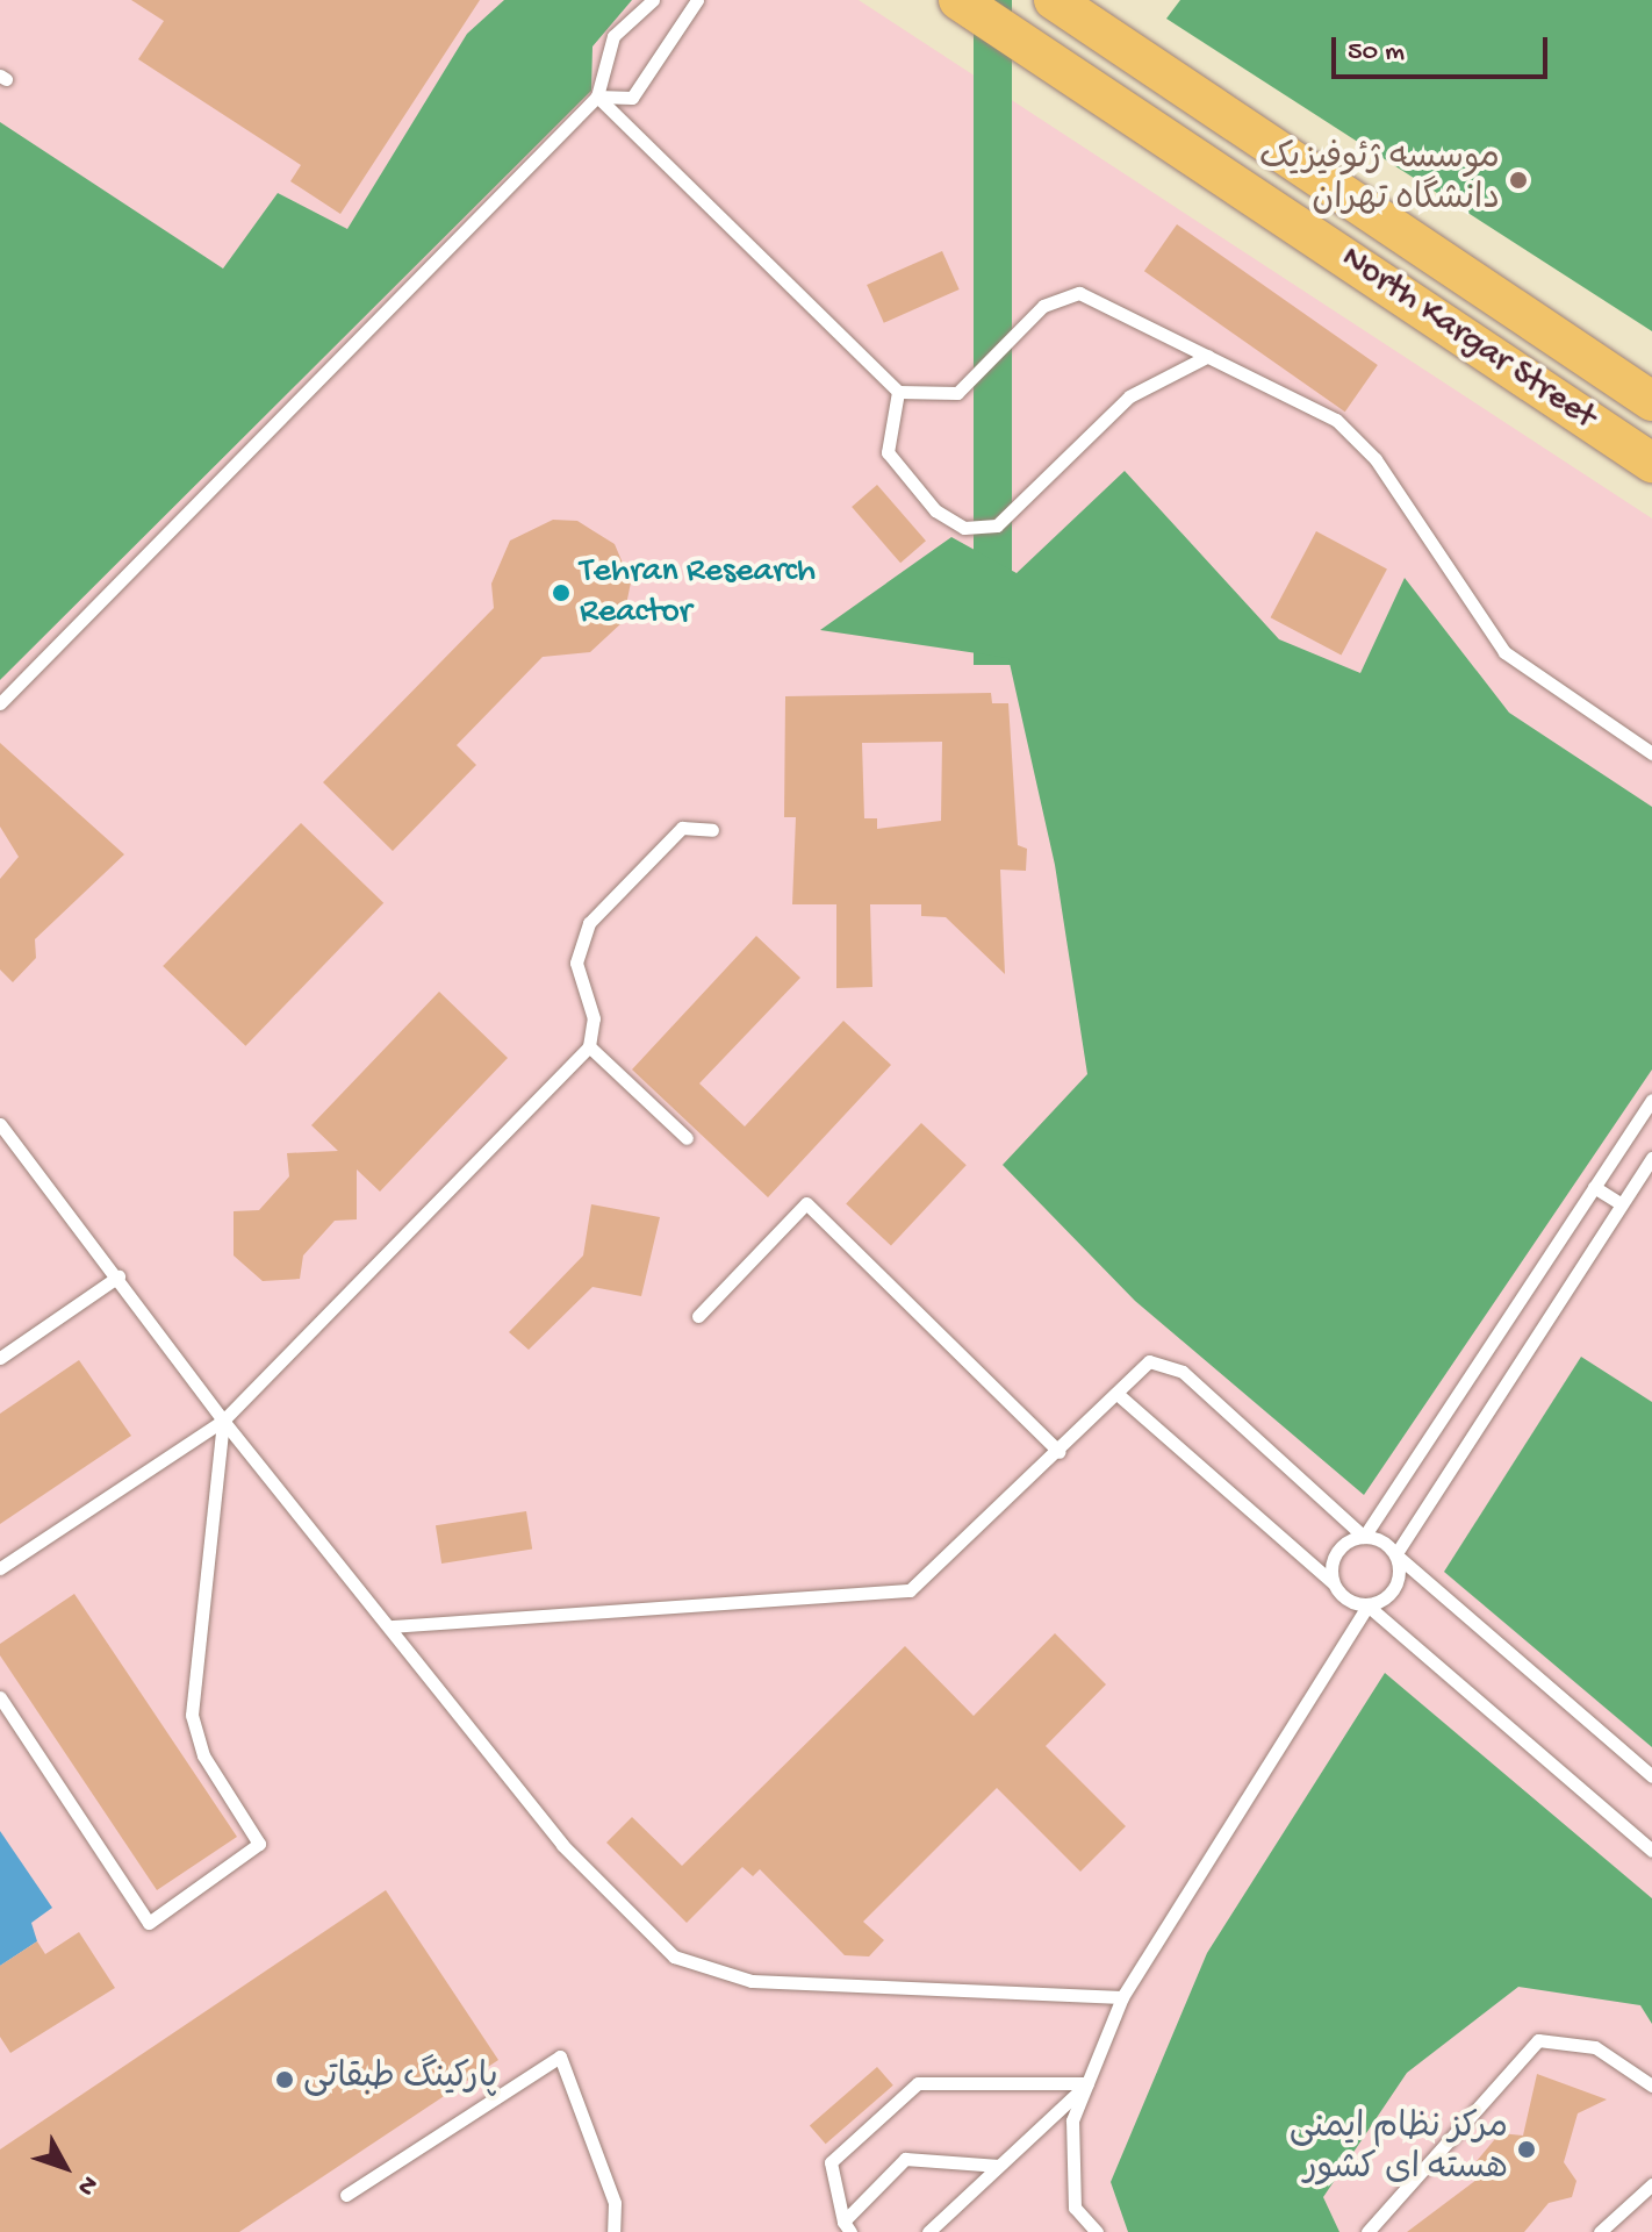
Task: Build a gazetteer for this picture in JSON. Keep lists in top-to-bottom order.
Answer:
{
  "streets": {
    "main road": ["North Kargar Street"]
  },
  "places": [
    "موسسه ژئوفیزیک دانشگاه تهران",
    "Tehran Research Reactor",
    "پارکینگ طبقاتی",
    "مرکز نظام ایمنی هسته ای کشور"
  ],
  "scale_bar": "50 m",
  "north": "bottom right"
}
